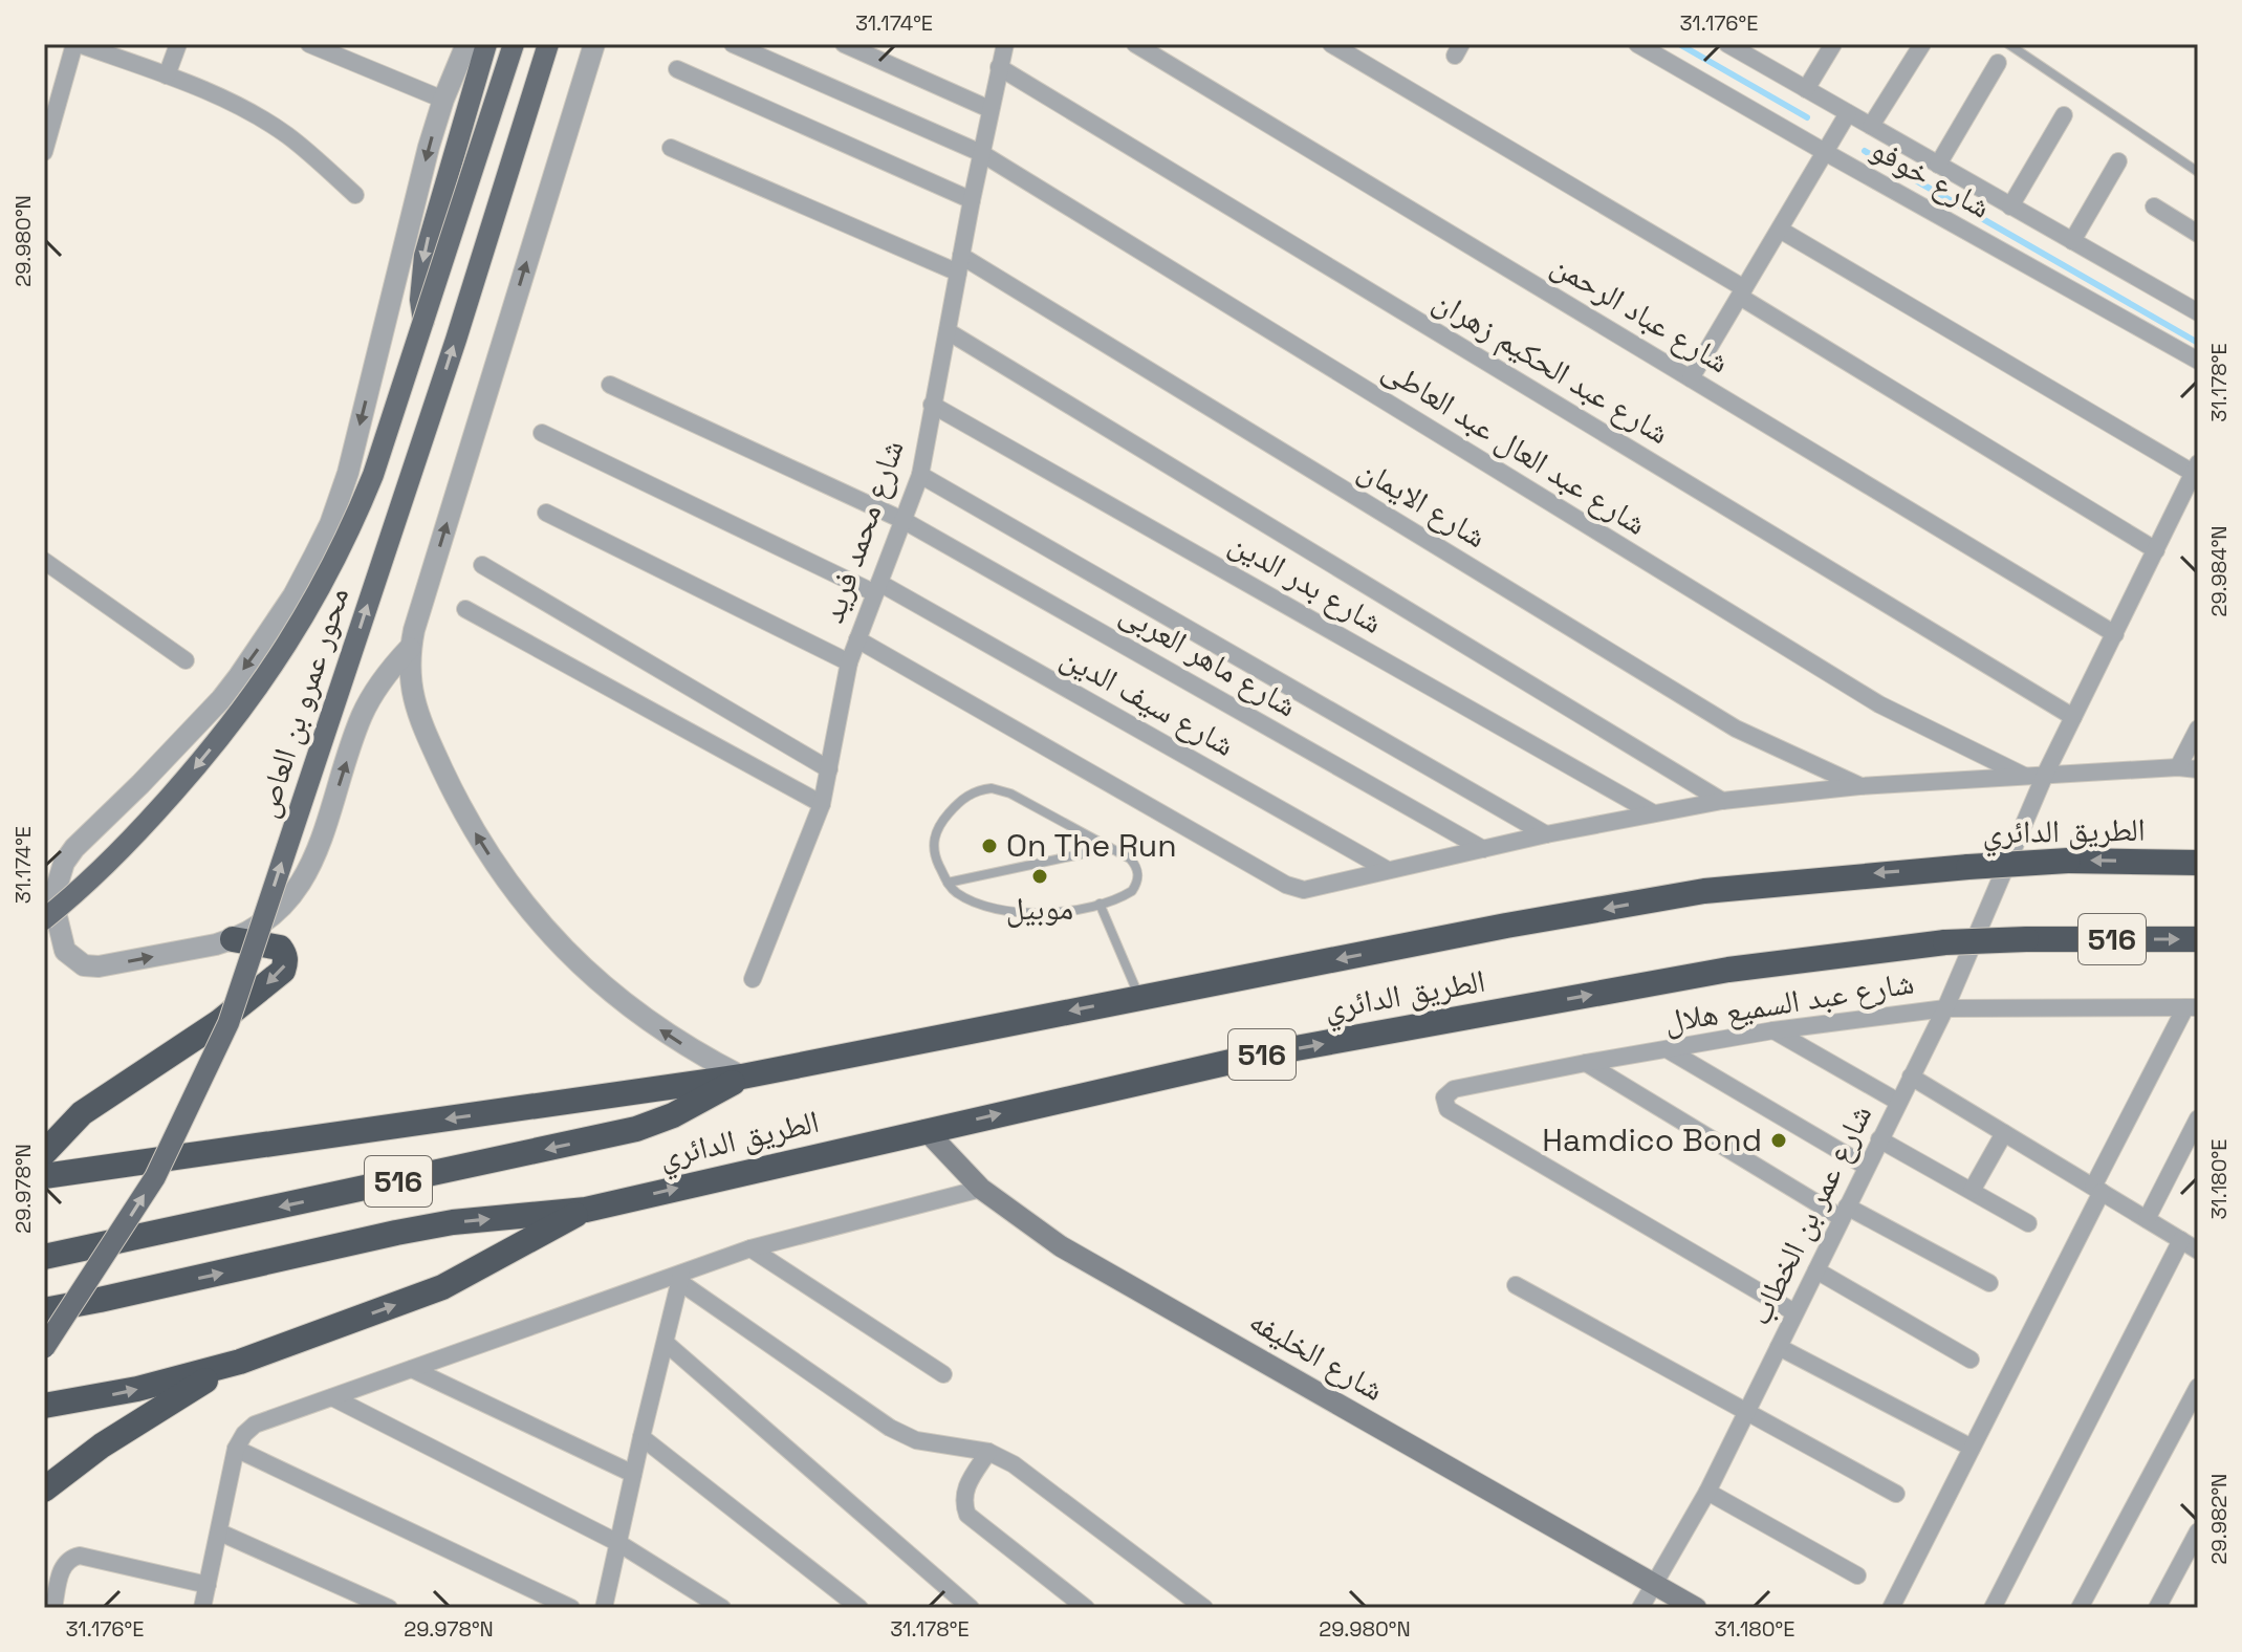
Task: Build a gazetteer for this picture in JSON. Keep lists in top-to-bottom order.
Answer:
{
  "streets": {
    "highway": ["الطريق الدائري", "516"],
    "main road": ["محور عمرو بن العاص", "شارع الخليفه"],
    "street": [
      "شارع خوفو",
      "شارع عباد الرحمن",
      "شارع عبد الحكيم زهران",
      "شارع عبد العال عبد العاطى",
      "شارع الايمان",
      "شارع محمد فريد",
      "شارع بدر الدين",
      "شارع ماهر العربى",
      "شارع سيف الدين",
      "شارع عبد السميع هلال",
      "شارع عمر بن الخطاب"
    ]
  },
  "crossings": [
    ["شارع عباد الرحمن", "شارع عمر بن الخطاب"],
    ["شارع عبد الحكيم زهران", "شارع محمد فريد"],
    ["شارع عبد الحكيم زهران", "شارع عمر بن الخطاب"],
    ["شارع عبد العال عبد العاطى", "شارع محمد فريد"],
    ["شارع الايمان", "شارع محمد فريد"],
    ["شارع محمد فريد", "شارع بدر الدين"],
    ["شارع محمد فريد", "شارع ماهر العربى"],
    ["شارع محمد فريد", "شارع سيف الدين"],
    ["الطريق الدائري", "شارع الخليفه"],
    ["شارع عبد السميع هلال", "شارع عمر بن الخطاب"],
    ["شارع عمر بن الخطاب", "شارع الخليفه"]
  ],
  "places": ["On The Run", "موبيل", "Hamdico Bond"],
  "coordinates": [
    "31.174°E",
    "31.176°E",
    "29.980°N",
    "31.178°E",
    "29.984°N",
    "31.180°E",
    "29.978°N",
    "29.982°N"
  ]
}
